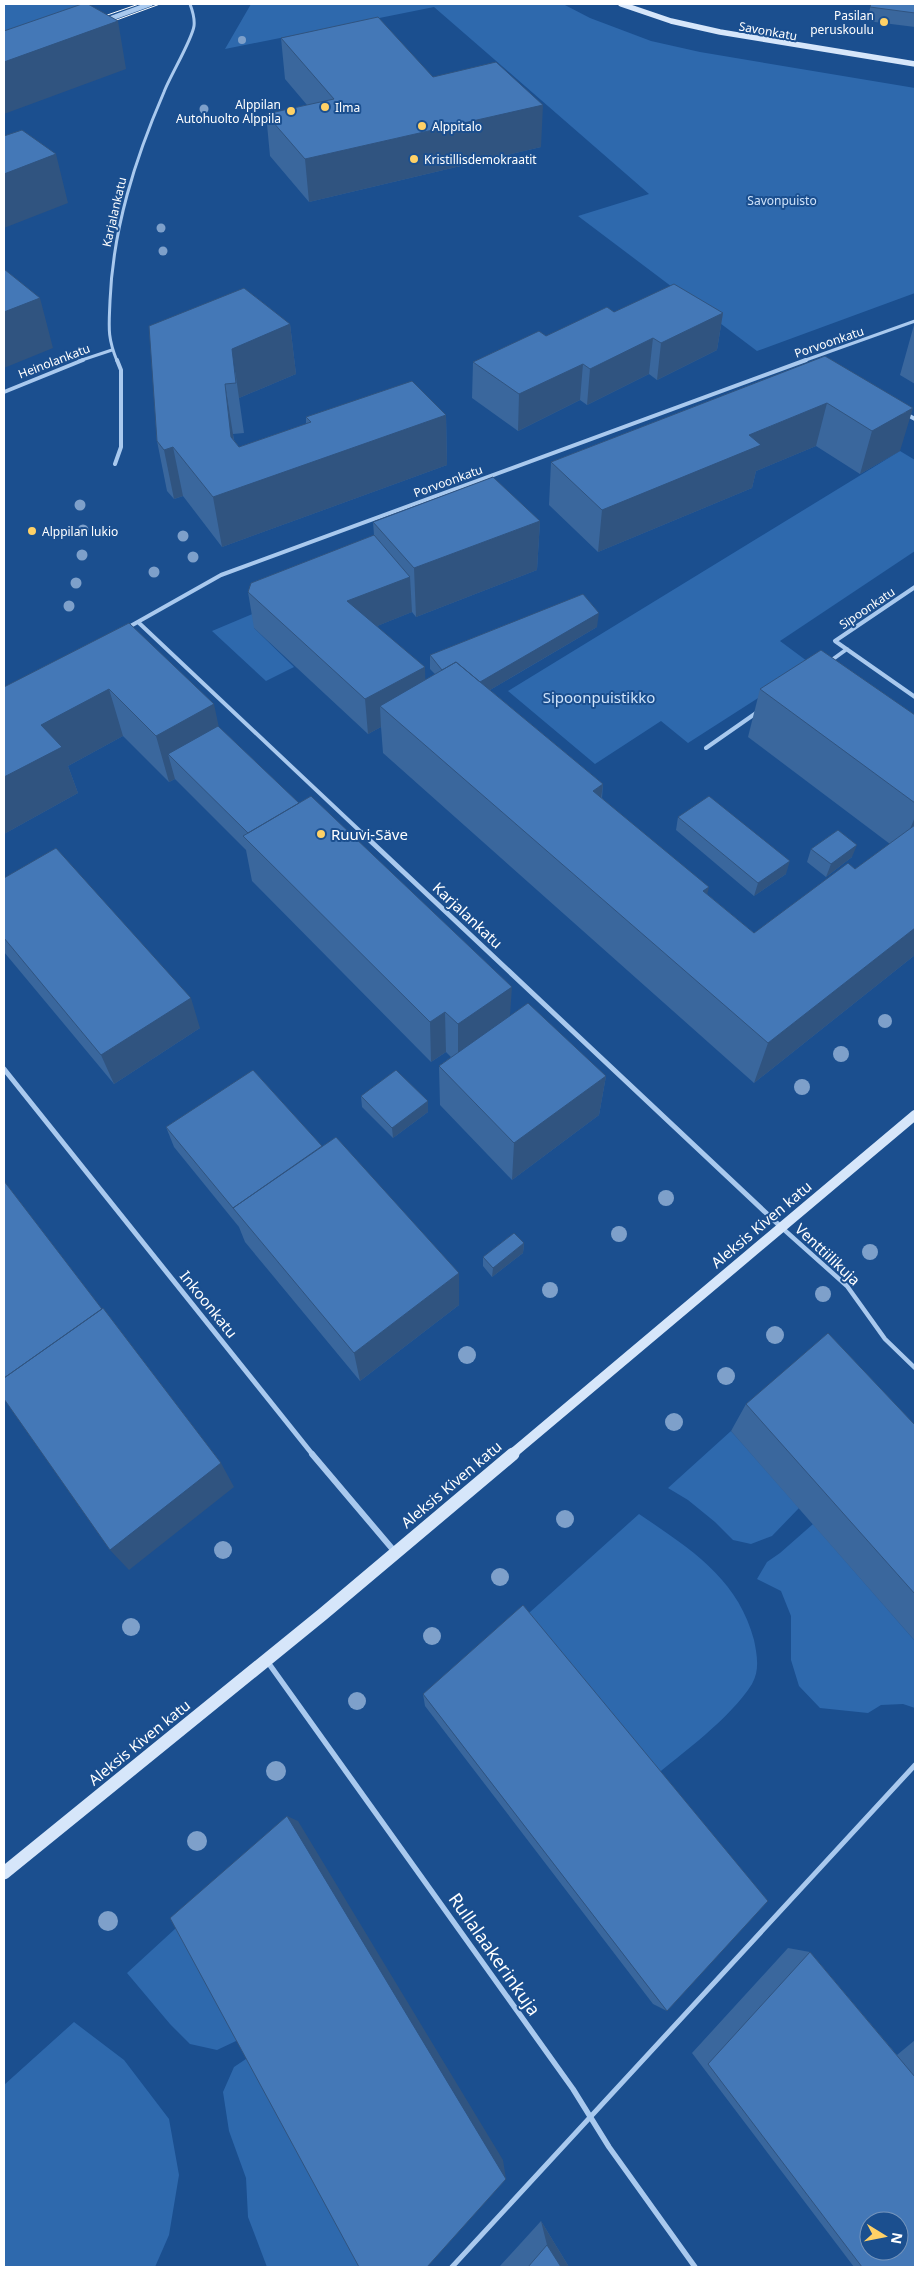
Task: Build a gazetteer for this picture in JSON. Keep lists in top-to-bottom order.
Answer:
{
  "streets": {
    "main road": ["Savonkatu", "Aleksis Kiven katu"],
    "street": [
      "Karjalankatu",
      "Porvoonkatu",
      "Heinolankatu",
      "Sipoonkatu",
      "Venttiilikuja",
      "Inkoonkatu",
      "Rullalaakerinkuja"
    ]
  },
  "crossings": [
    ["Karjalankatu", "Porvoonkatu"],
    ["Karjalankatu", "Heinolankatu"],
    ["Karjalankatu", "Aleksis Kiven katu"],
    ["Karjalankatu", "Venttiilikuja"],
    ["Aleksis Kiven katu", "Venttiilikuja"],
    ["Aleksis Kiven katu", "Inkoonkatu"],
    ["Aleksis Kiven katu", "Rullalaakerinkuja"]
  ],
  "parks": ["Savonpuisto", "Sipoonpuistikko"],
  "places": [
    "Pasilan peruskoulu",
    "Ilma",
    "Alppilan Autohuolto Alppila",
    "Alppitalo",
    "Kristillisdemokraatit",
    "Alppilan lukio",
    "Ruuvi-Säve"
  ],
  "north": "right"
}
